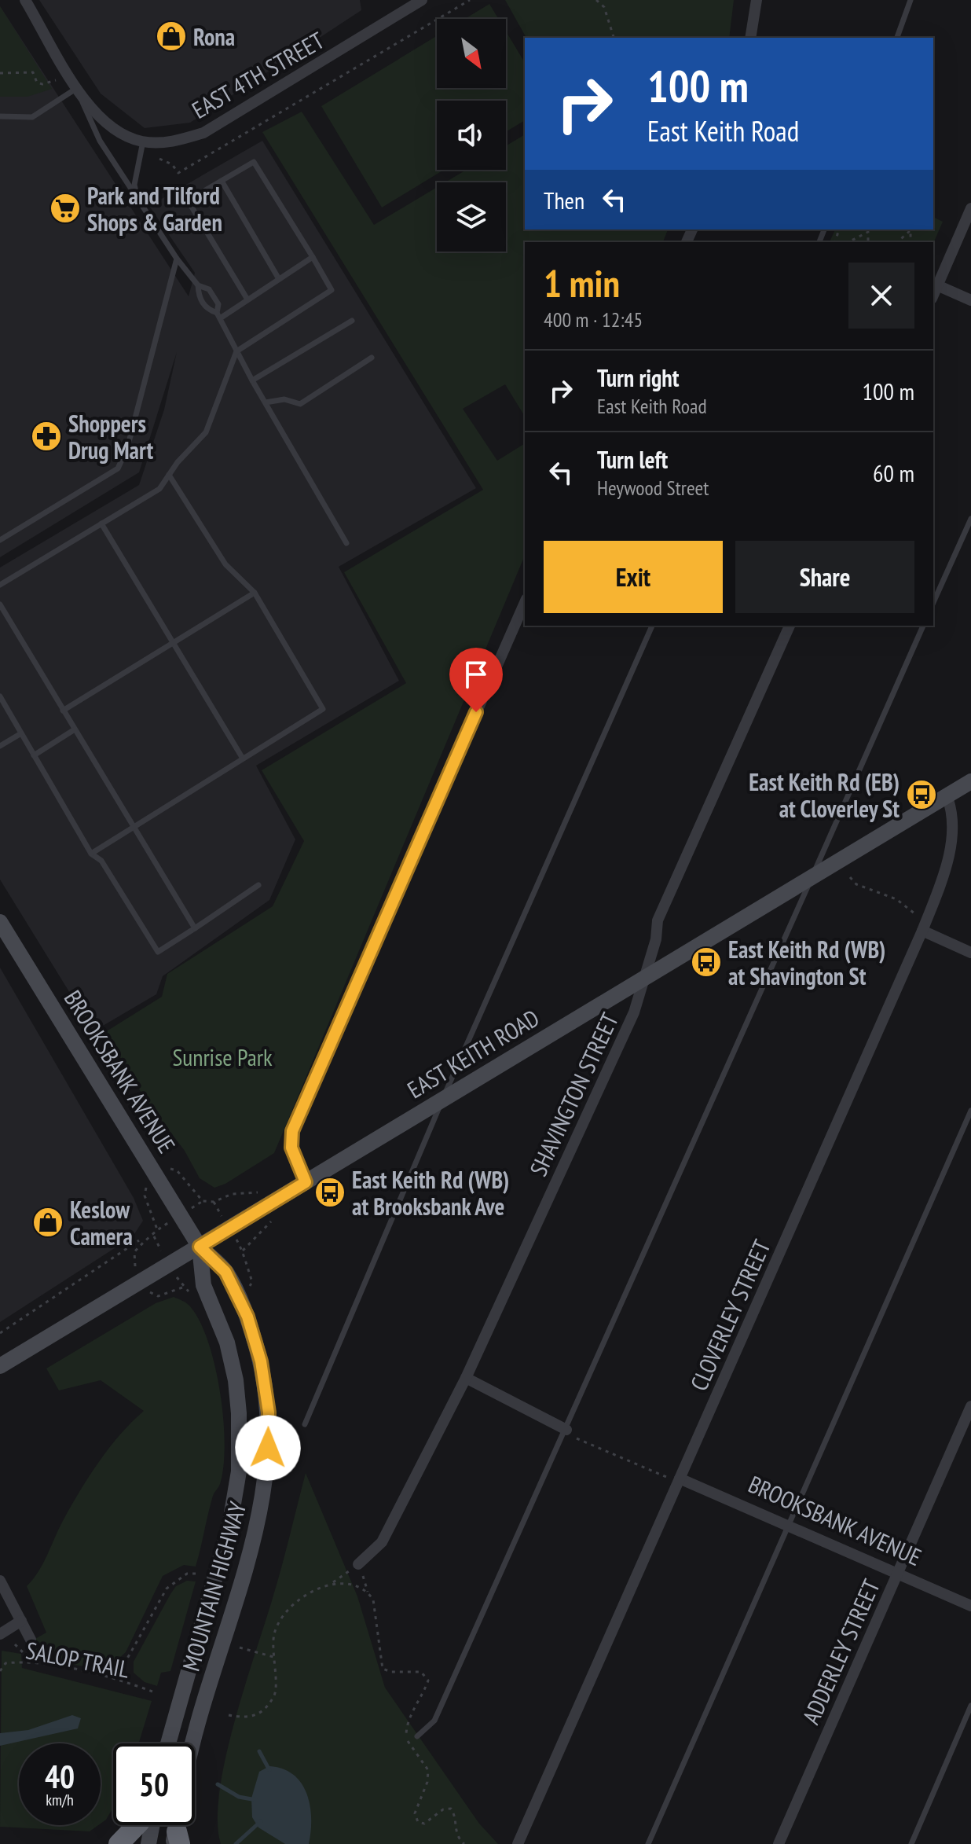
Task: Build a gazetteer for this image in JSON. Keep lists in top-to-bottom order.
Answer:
{
  "streets": {
    "main road": ["EAST KEITH ROAD", "BROOKSBANK AVENUE", "MOUNTAIN HIGHWAY"],
    "street": [
      "EAST 4TH STREET",
      "SHAVINGTON STREET",
      "CLOVERLEY STREET",
      "ADDERLEY STREET"
    ],
    "path": ["SALOP TRAIL"]
  },
  "crossings": [
    ["EAST KEITH ROAD", "BROOKSBANK AVENUE"],
    ["EAST KEITH ROAD", "SHAVINGTON STREET"],
    ["EAST KEITH ROAD", "CLOVERLEY STREET"],
    ["EAST KEITH ROAD", "MOUNTAIN HIGHWAY"],
    ["BROOKSBANK AVENUE", "CLOVERLEY STREET"],
    ["BROOKSBANK AVENUE", "MOUNTAIN HIGHWAY"],
    ["BROOKSBANK AVENUE", "ADDERLEY STREET"]
  ],
  "parks": ["Sunrise Park"],
  "places": {
    "shop": ["Rona", "Keslow Camera"],
    "supermarket": ["Park and Tilford Shops & Garden"],
    "pharmacy": ["Shoppers Drug Mart"],
    "bus stop": ["East Keith Rd (EB) at Cloverley St", "East Keith Rd (WB) at Shavington St", "East Keith Rd (WB) at Brooksbank Ave"]
  },
  "north": "bottom right",
  "page": {
    "turn": ["100 m", "East Keith Road"],
    "then": "Then",
    "heading": ["1 min", "400 m · 12:45"],
    "list": [
      {
        "name": "Turn right",
        "note": "East Keith Road",
        "value": "100 m"
      },
      {
        "name": "Turn left",
        "note": "Heywood Street",
        "value": "60 m"
      }
    ],
    "buttons": ["Exit", "Share"],
    "speed": "40 km/h",
    "limit": "50"
  }
}
